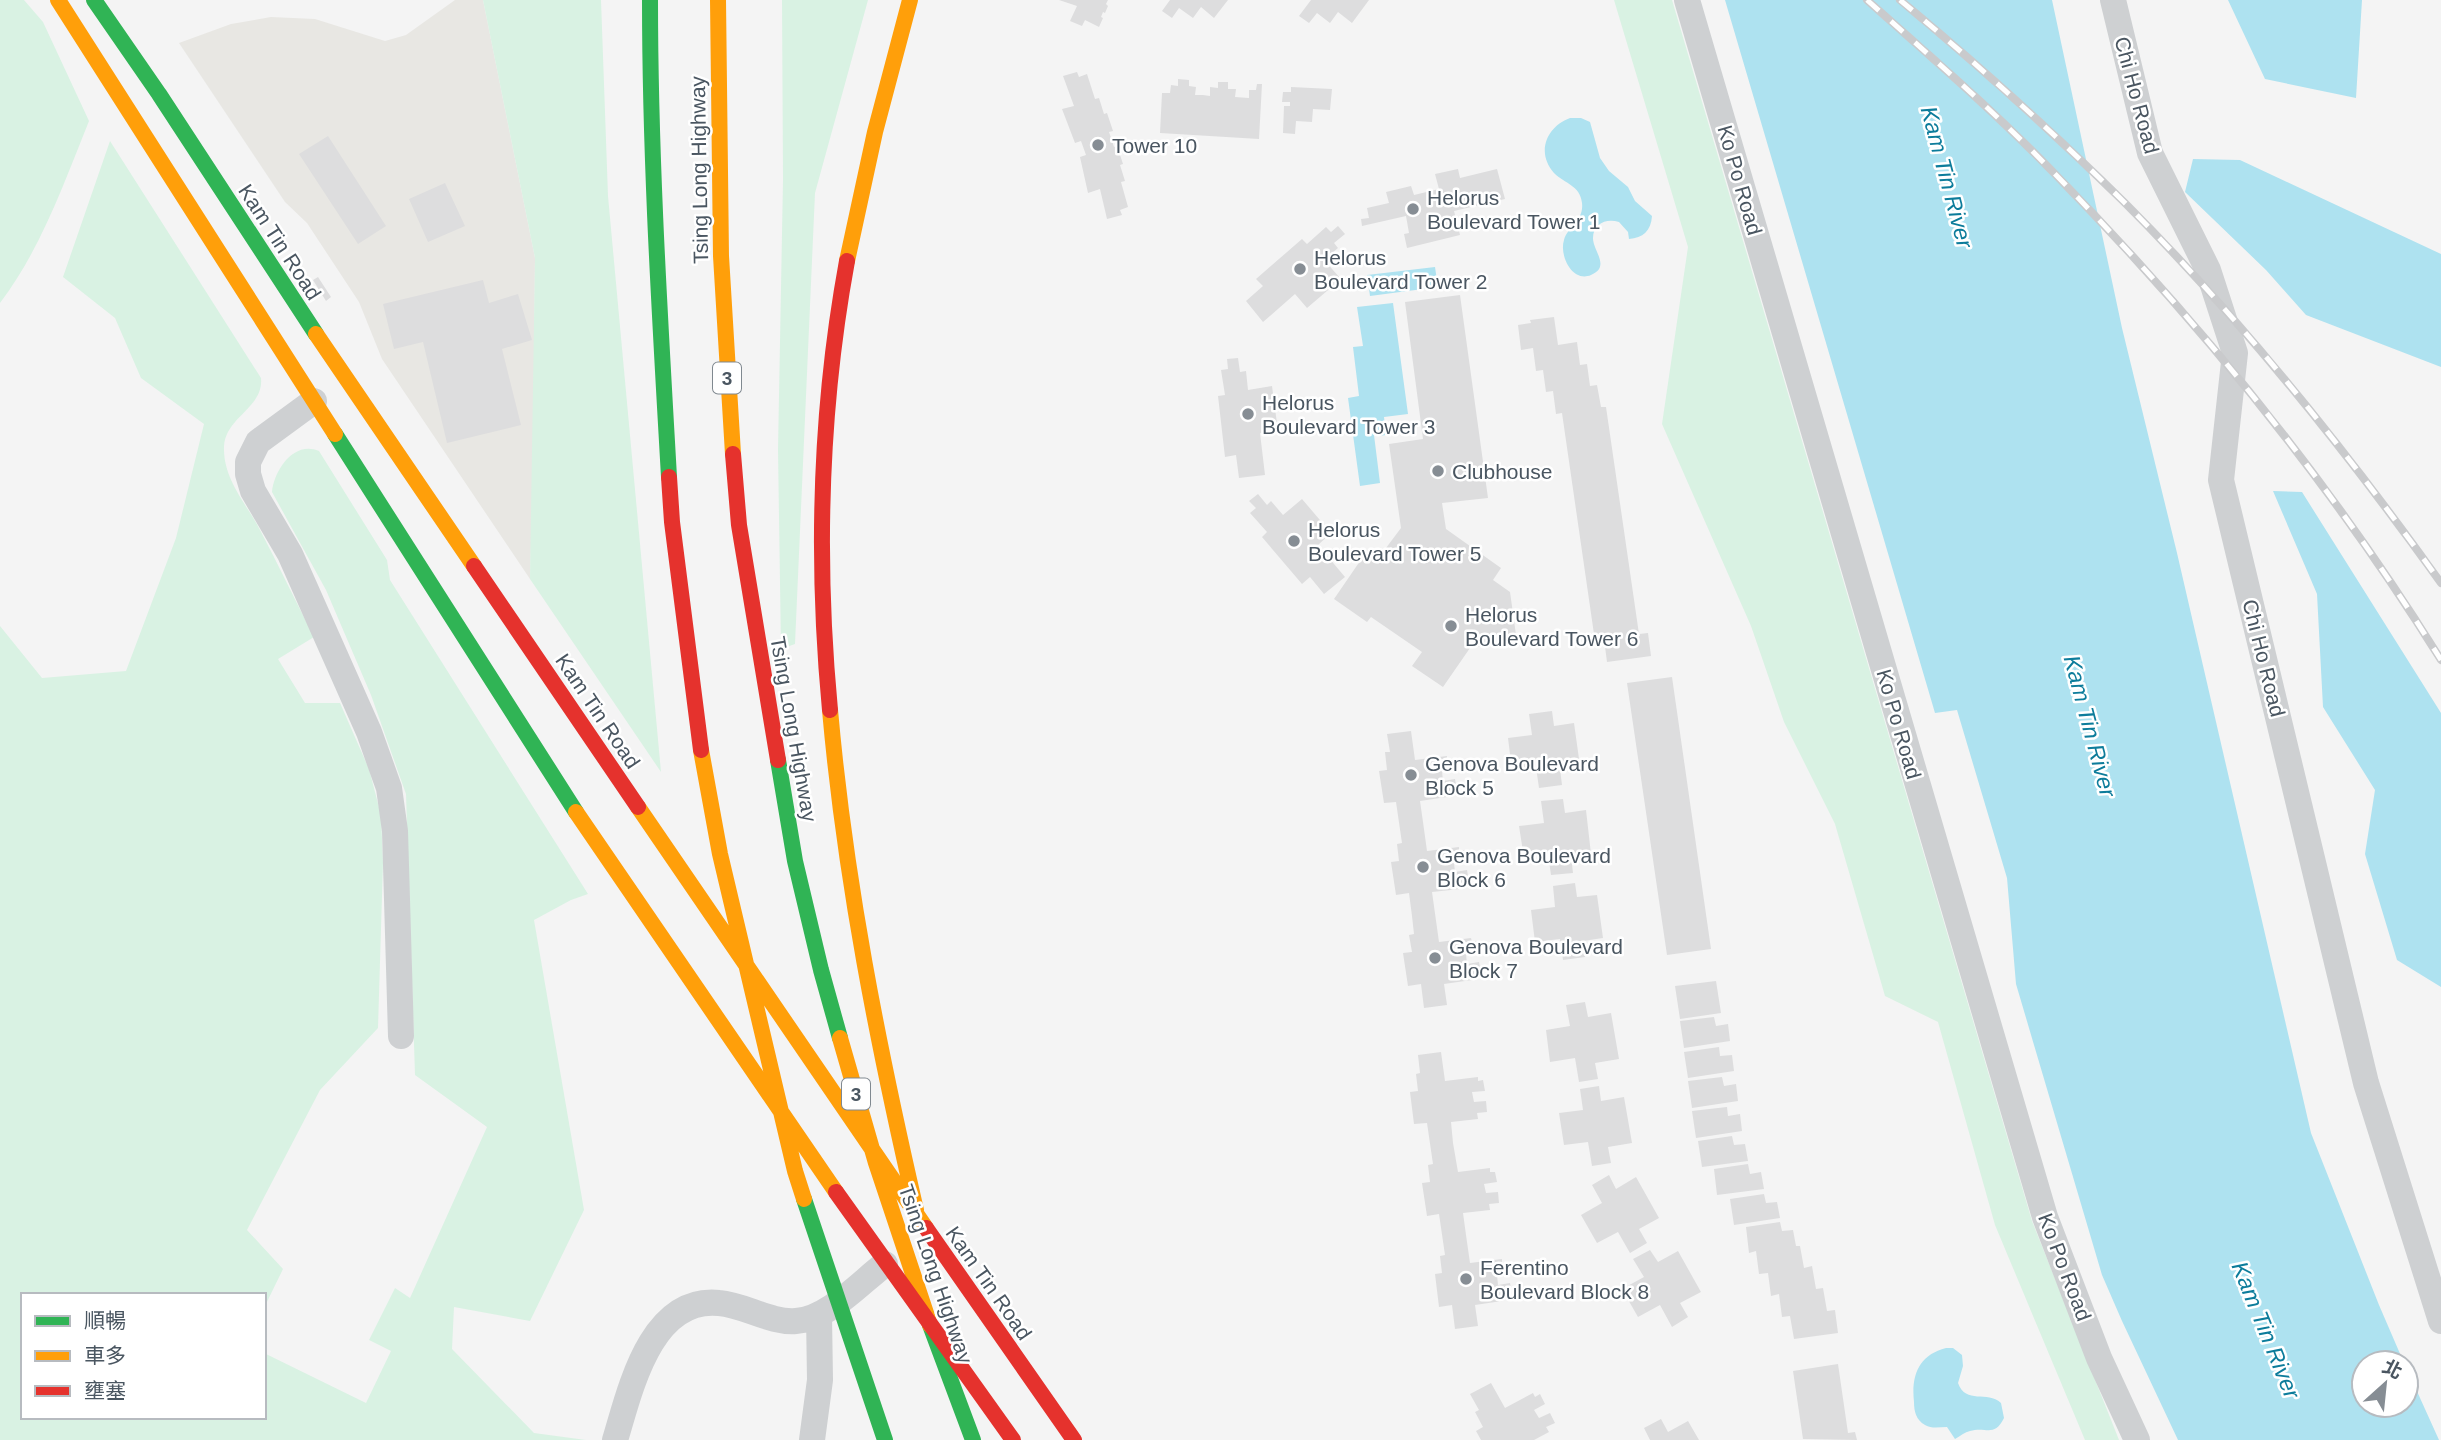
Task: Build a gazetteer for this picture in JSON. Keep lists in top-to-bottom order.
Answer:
{
  "streets": {
    "main road": ["Tsing Long Highway", "Kam Tin Road", "3"],
    "street": ["Chi Ho Road", "Ko Po Road"]
  },
  "water": ["Kam Tin River"],
  "places": [
    "Tower 10",
    "Helorus Boulevard Tower 1",
    "Helorus Boulevard Tower 2",
    "Helorus Boulevard Tower 3",
    "Clubhouse",
    "Helorus Boulevard Tower 5",
    "Helorus Boulevard Tower 6",
    "Genova Boulevard Block 5",
    "Genova Boulevard Block 6",
    "Genova Boulevard Block 7",
    "Ferentino Boulevard Block 8"
  ],
  "legend": ["順暢", "車多", "壅塞"],
  "north": "top right"
}
